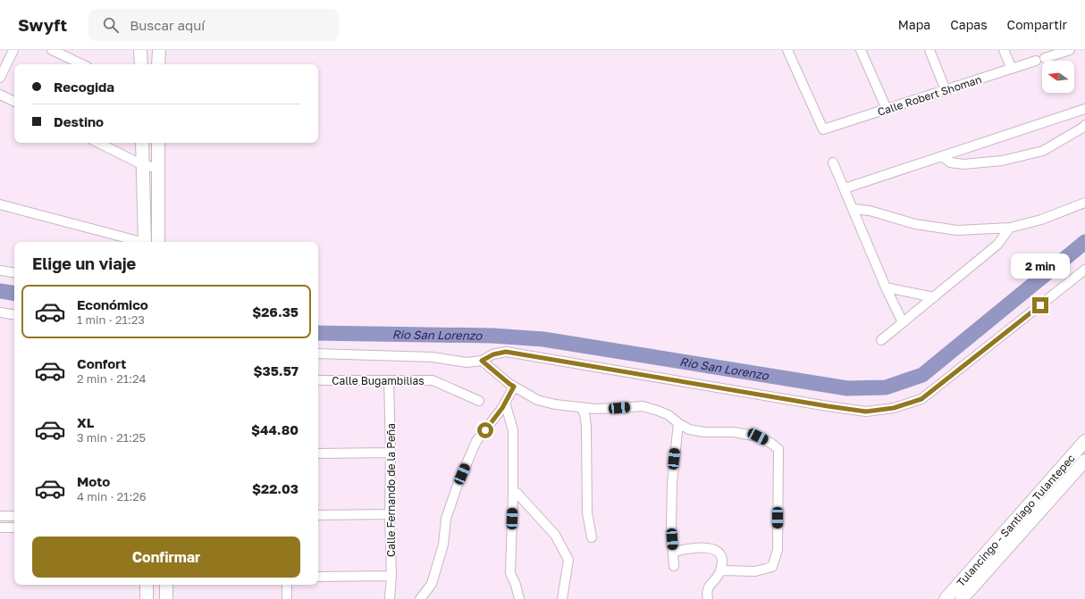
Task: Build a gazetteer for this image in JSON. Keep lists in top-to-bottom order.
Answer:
{
  "streets": {
    "main road": ["Tulancingo - Santiago Tulantepec"],
    "street": ["Calle Robert Shoman", "Calle Bugambilias", "Calle Fernando de la Peña"]
  },
  "crossings": [
    ["Calle Bugambilias", "Calle Fernando de la Peña"]
  ],
  "water": ["Rio San Lorenzo"],
  "north": "left",
  "page": {
    "header": "Swyft",
    "search": "Buscar aquí",
    "nav": ["Mapa", "Capas", "Compartir"],
    "banner": ["Recogida", "Destino"],
    "heading": "Elige un viaje",
    "bubble": "2 min",
    "list": [
      {
        "name": "Económico",
        "note": "1 min · 21:23",
        "value": "$26.35"
      },
      {
        "name": "Confort",
        "note": "2 min · 21:24",
        "value": "$35.57"
      },
      {
        "name": "XL",
        "note": "3 min · 21:25",
        "value": "$44.80"
      },
      {
        "name": "Moto",
        "note": "4 min · 21:26",
        "value": "$22.03"
      }
    ],
    "buttons": "Confirmar"
  }
}
